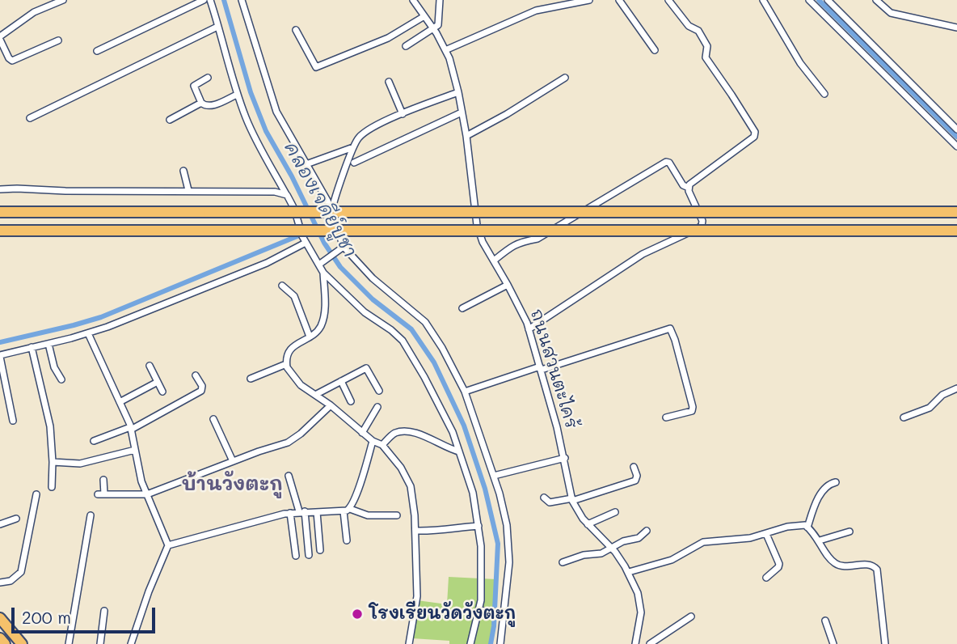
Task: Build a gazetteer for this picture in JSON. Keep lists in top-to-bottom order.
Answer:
{
  "streets": {
    "street": ["ถนนสวนตะไคร้"]
  },
  "districts": ["บ้านวังตะกู"],
  "water": ["คลองเจดีย์บูชา"],
  "places": ["โรงเรียนวัดวังตะกู"],
  "scale_bar": "200 m"
}
